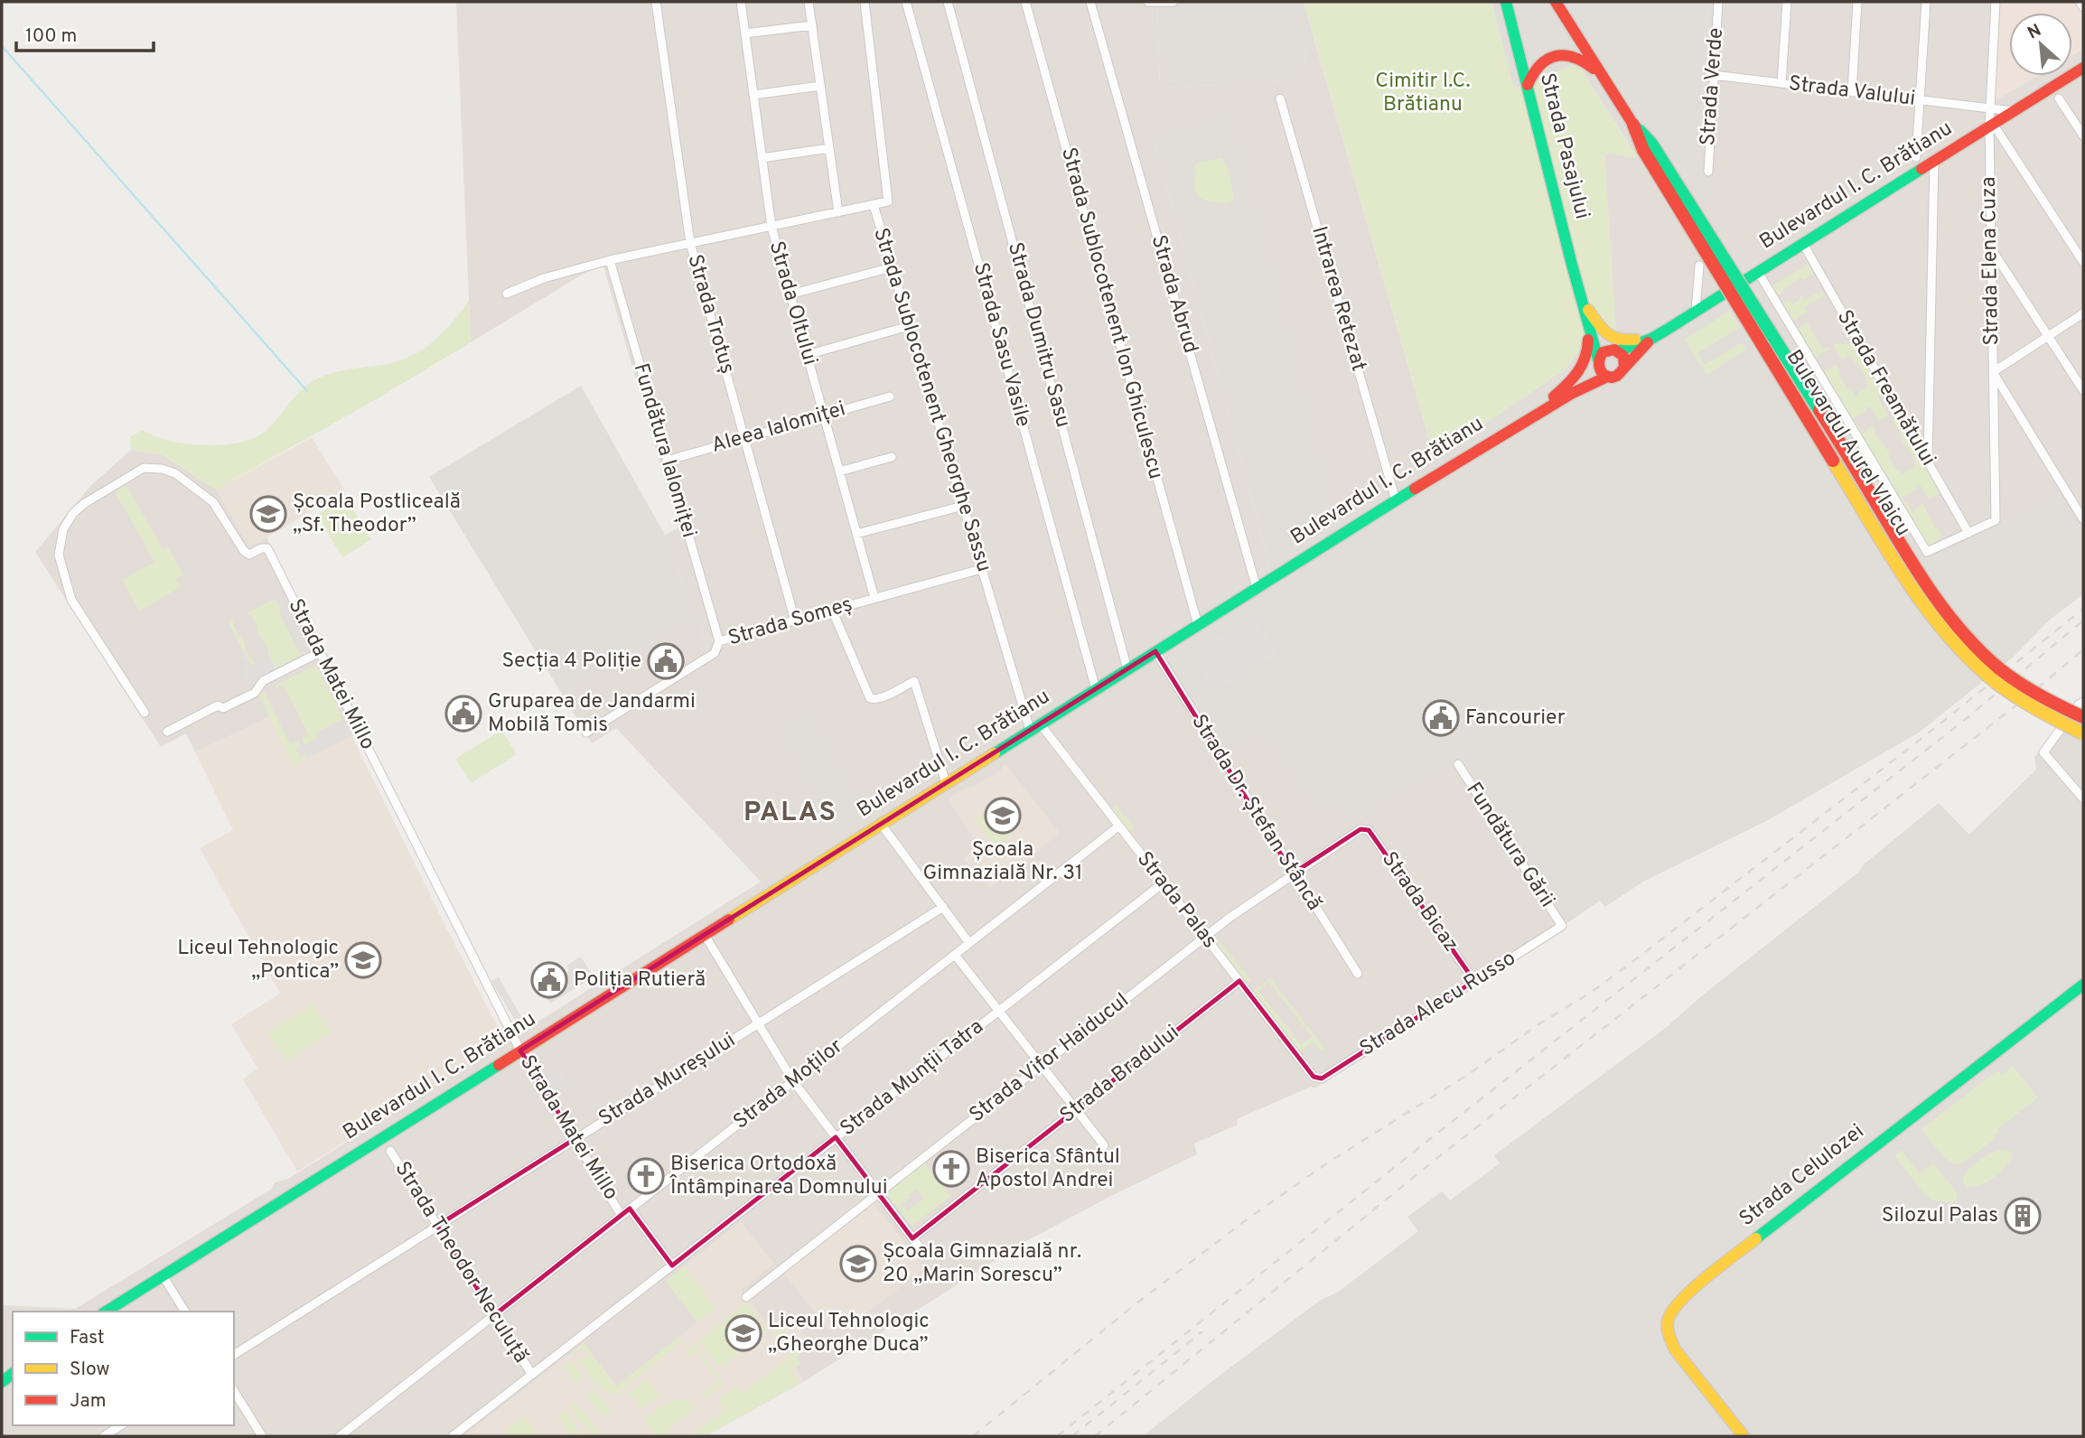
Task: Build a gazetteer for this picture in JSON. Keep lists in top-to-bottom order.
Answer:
{
  "streets": {
    "main road": [
      "Strada Pasajului",
      "Bulevardul I. C. Brătianu",
      "Bulevardul Aurel Vlaicu",
      "Strada Celulozei"
    ],
    "street": [
      "Strada Verde",
      "Strada Valului",
      "Strada Elena Cuza",
      "Strada Abrud",
      "Intrarea Retezat",
      "Strada Oltului",
      "Strada Sublocotenent Ion Ghiculescu",
      "Strada Trotuș",
      "Strada Dumitru Sasu",
      "Strada Sasu Vasile",
      "Strada Freamătului",
      "Strada Sublocotenent Gheorghe Sassu",
      "Aleea Ialomiței",
      "Fundătura Ialomiței",
      "Strada Someș",
      "Strada Matei Millo",
      "Strada Dr. Ștefan Stâncă",
      "Fundătura Gării",
      "Strada Palas",
      "Strada Bicaz",
      "Strada Alecu Russo",
      "Strada Vifor Haiducul",
      "Strada Bradului",
      "Strada Munții Tatra",
      "Strada Mureșului",
      "Strada Moților",
      "Strada Theodor Neculuță"
    ]
  },
  "crossings": [
    ["Strada Verde", "Strada Valului"],
    ["Strada Valului", "Bulevardul I. C. Brătianu"],
    ["Strada Valului", "Strada Elena Cuza"],
    ["Strada Pasajului", "Bulevardul I. C. Brătianu"],
    ["Bulevardul I. C. Brătianu", "Strada Elena Cuza"],
    ["Bulevardul I. C. Brătianu", "Strada Abrud"],
    ["Bulevardul I. C. Brătianu", "Intrarea Retezat"],
    ["Bulevardul I. C. Brătianu", "Strada Sublocotenent Ion Ghiculescu"],
    ["Bulevardul I. C. Brătianu", "Strada Dumitru Sasu"],
    ["Bulevardul I. C. Brătianu", "Strada Sasu Vasile"],
    ["Bulevardul I. C. Brătianu", "Strada Freamătului"],
    ["Bulevardul I. C. Brătianu", "Strada Sublocotenent Gheorghe Sassu"],
    ["Bulevardul I. C. Brătianu", "Strada Matei Millo"],
    ["Bulevardul I. C. Brătianu", "Strada Dr. Ștefan Stâncă"],
    ["Bulevardul I. C. Brătianu", "Strada Palas"],
    ["Strada Elena Cuza", "Strada Freamătului"],
    ["Strada Oltului", "Aleea Ialomiței"],
    ["Strada Oltului", "Strada Someș"],
    ["Strada Trotuș", "Aleea Ialomiței"],
    ["Strada Trotuș", "Strada Someș"],
    ["Strada Sublocotenent Gheorghe Sassu", "Strada Someș"],
    ["Strada Sublocotenent Gheorghe Sassu", "Strada Palas"],
    ["Aleea Ialomiței", "Fundătura Ialomiței"],
    ["Fundătura Ialomiței", "Strada Someș"],
    ["Strada Matei Millo", "Strada Munții Tatra"],
    ["Strada Matei Millo", "Strada Mureșului"],
    ["Strada Matei Millo", "Strada Moților"],
    ["Strada Dr. Ștefan Stâncă", "Strada Vifor Haiducul"],
    ["Fundătura Gării", "Strada Alecu Russo"],
    ["Strada Palas", "Strada Alecu Russo"],
    ["Strada Palas", "Strada Vifor Haiducul"],
    ["Strada Palas", "Strada Bradului"],
    ["Strada Palas", "Strada Munții Tatra"],
    ["Strada Palas", "Strada Moților"],
    ["Strada Bicaz", "Strada Alecu Russo"],
    ["Strada Bicaz", "Strada Vifor Haiducul"],
    ["Strada Munții Tatra", "Strada Theodor Neculuță"],
    ["Strada Mureșului", "Strada Theodor Neculuță"],
    ["Strada Moților", "Strada Theodor Neculuță"]
  ],
  "districts": ["PALAS"],
  "parks": ["Cimitir I.C. Brătianu"],
  "places": {
    "school or university": [
      "Școala Postliceală „Sf. Theodor”",
      "Școala Gimnazială Nr. 31",
      "Liceul Tehnologic „Pontica”",
      "Școala Gimnazială nr. 20 „Marin Sorescu”",
      "Liceul Tehnologic „Gheorghe Duca”"
    ],
    "public building": [
      "Secția 4 Poliție",
      "Gruparea de Jandarmi Mobilă Tomis",
      "Fancourier",
      "Poliția Rutieră"
    ],
    "church": ["Biserica Sfântul Apostol Andrei", "Biserica Ortodoxă Întâmpinarea Domnului"],
    "building": ["Silozul Palas"]
  },
  "legend": ["Fast", "Slow", "Jam"],
  "scale_bar": "100 m",
  "north": "top left"
}
